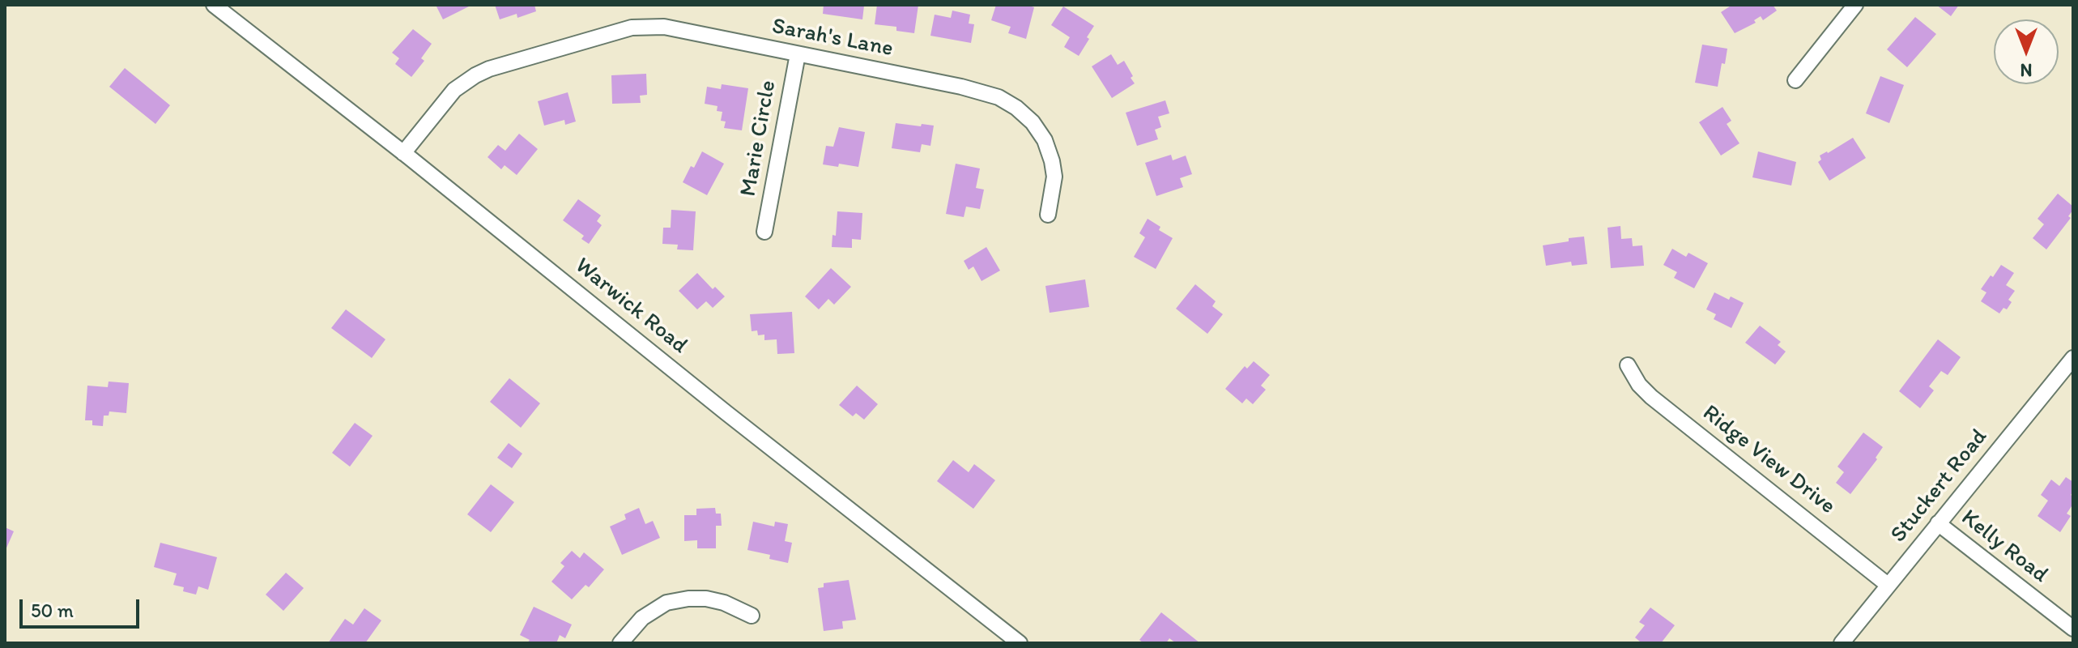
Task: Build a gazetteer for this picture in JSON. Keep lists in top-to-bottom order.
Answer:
{
  "streets": {
    "street": [
      "Sarah's Lane",
      "Marie Circle",
      "Warwick Road",
      "Ridge View Drive",
      "Stuckert Road",
      "Kelly Road"
    ]
  },
  "crossings": [
    ["Sarah's Lane", "Marie Circle"],
    ["Sarah's Lane", "Warwick Road"],
    ["Ridge View Drive", "Stuckert Road"],
    ["Stuckert Road", "Kelly Road"]
  ],
  "scale_bar": "50 m",
  "north": "bottom"
}
